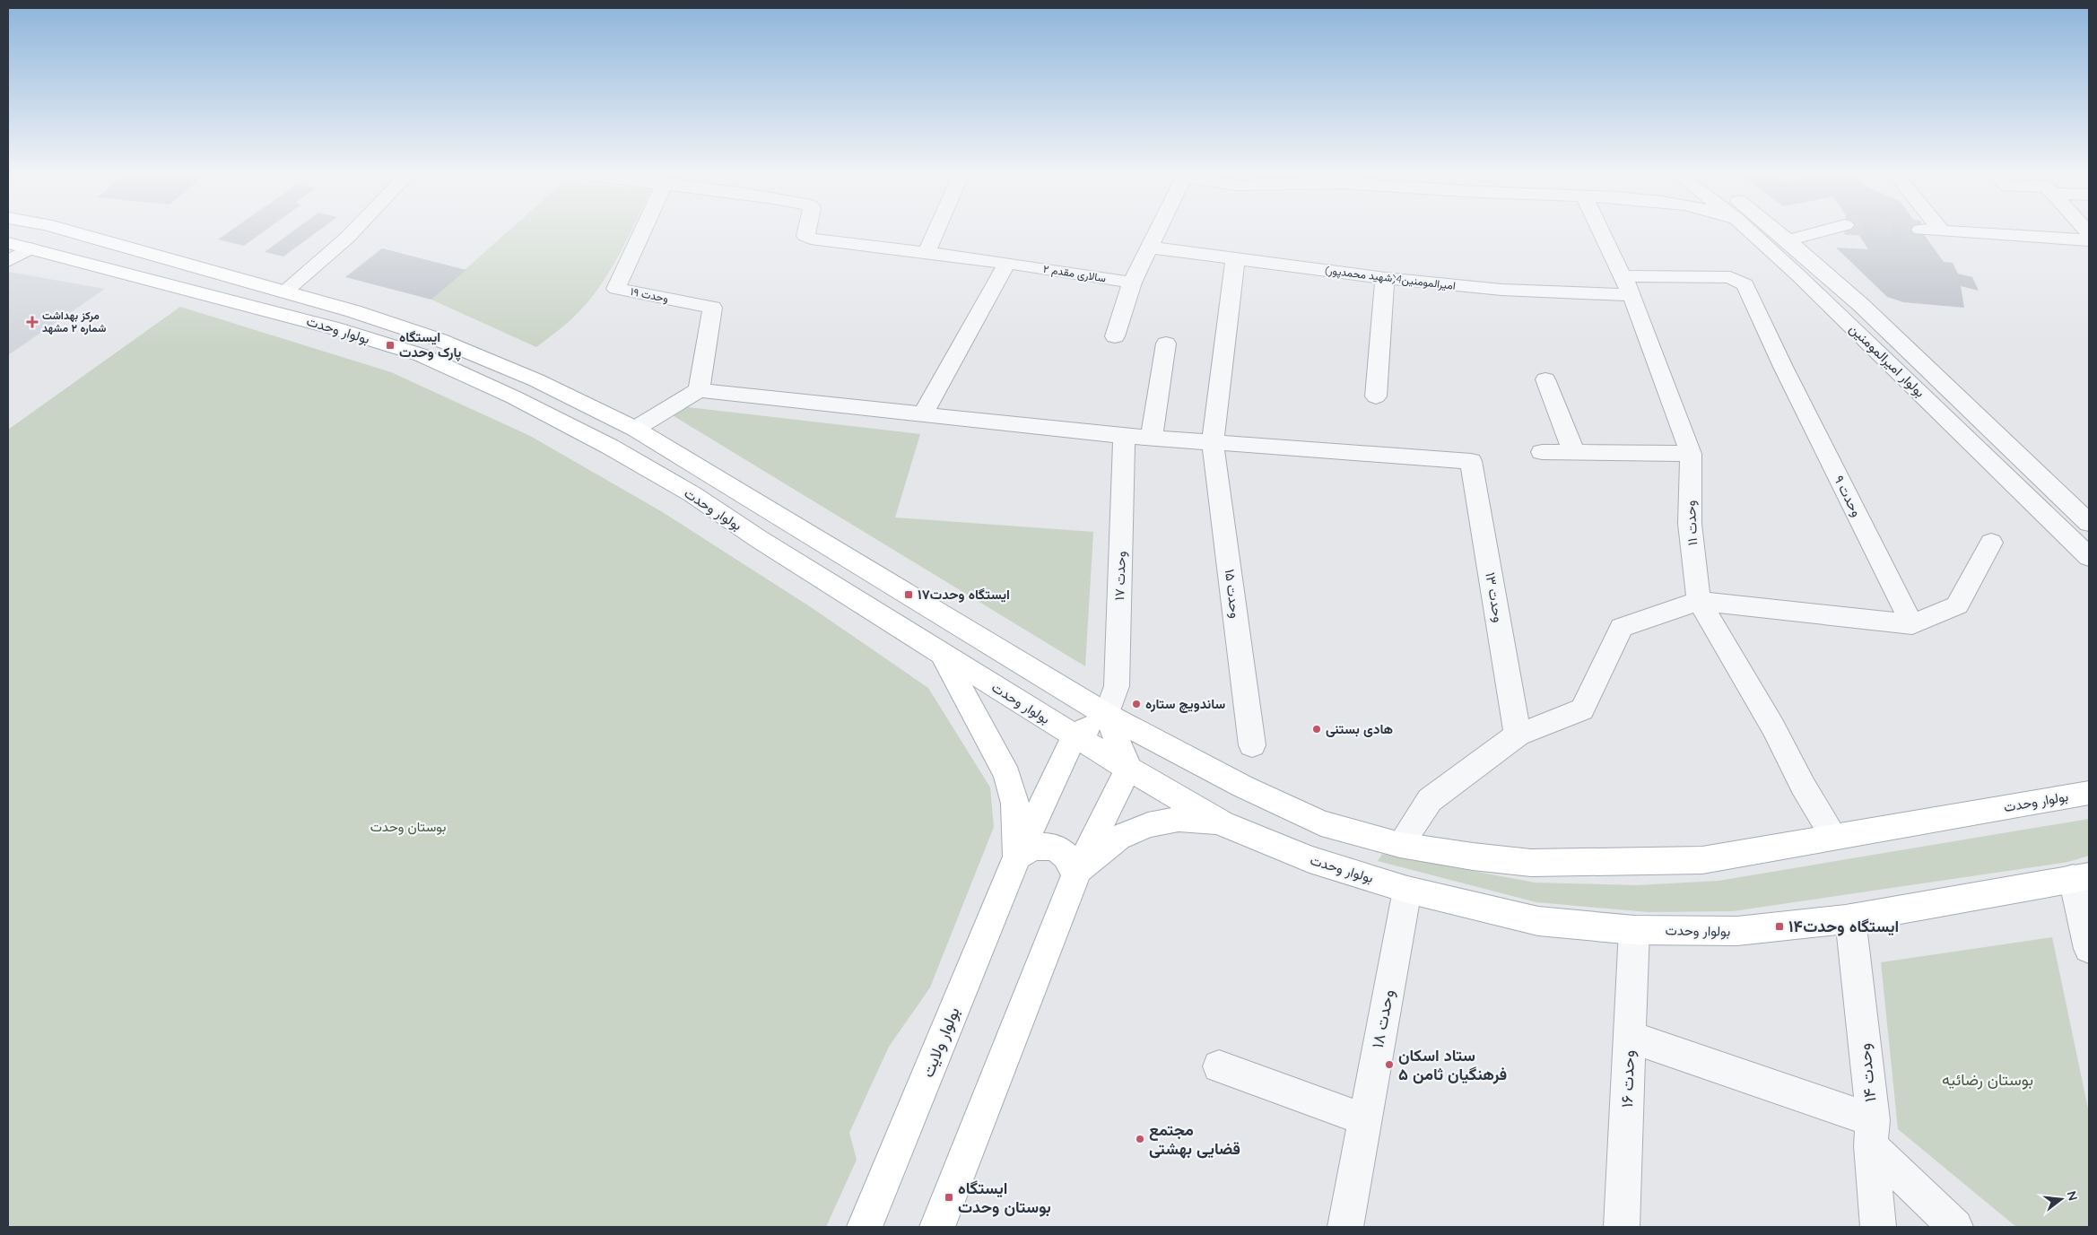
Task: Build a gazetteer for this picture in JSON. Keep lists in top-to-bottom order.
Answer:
{
  "streets": {
    "main road": ["بولوار وحدت", "بولوار ولایت"],
    "street": [
      "سالاری مقدم ۲",
      "امیرالمومنین4(شهید محمدپور)",
      "وحدت ۱۹",
      "بولوار امیرالمومنین",
      "وحدت ۹",
      "وحدت ۱۱",
      "وحدت ۱۷",
      "وحدت ۱۵",
      "وحدت ۱۳",
      "وحدت ۱۸",
      "وحدت ۱۴",
      "وحدت ۱۶"
    ]
  },
  "crossings": [
    ["امیرالمومنین4(شهید محمدپور)", "وحدت ۹"],
    ["امیرالمومنین4(شهید محمدپور)", "وحدت ۱۱"],
    ["امیرالمومنین4(شهید محمدپور)", "وحدت ۱۵"],
    ["بولوار وحدت", "وحدت ۱۱"],
    ["بولوار وحدت", "وحدت ۱۷"],
    ["بولوار وحدت", "وحدت ۱۸"],
    ["بولوار وحدت", "بولوار ولایت"],
    ["بولوار وحدت", "وحدت ۱۴"],
    ["بولوار وحدت", "وحدت ۱۶"],
    ["وحدت ۱۵", "وحدت ۱۳"]
  ],
  "parks": ["بوستان وحدت", "بوستان رضائیه"],
  "places": {
    "health": ["مرکز بهداشت شماره ۲ مشهد"],
    "transit": [
      "ایستگاه پارک وحدت",
      "ایستگاه وحدت۱۷",
      "ایستگاه وحدت۱۴",
      "ایستگاه بوستان وحدت"
    ],
    "other": [
      "ساندویچ ستاره",
      "هادی بستنی",
      "ستاد اسکان فرهنگیان ثامن ۵",
      "مجتمع قضایی بهشتی"
    ]
  },
  "north": "right"
}
